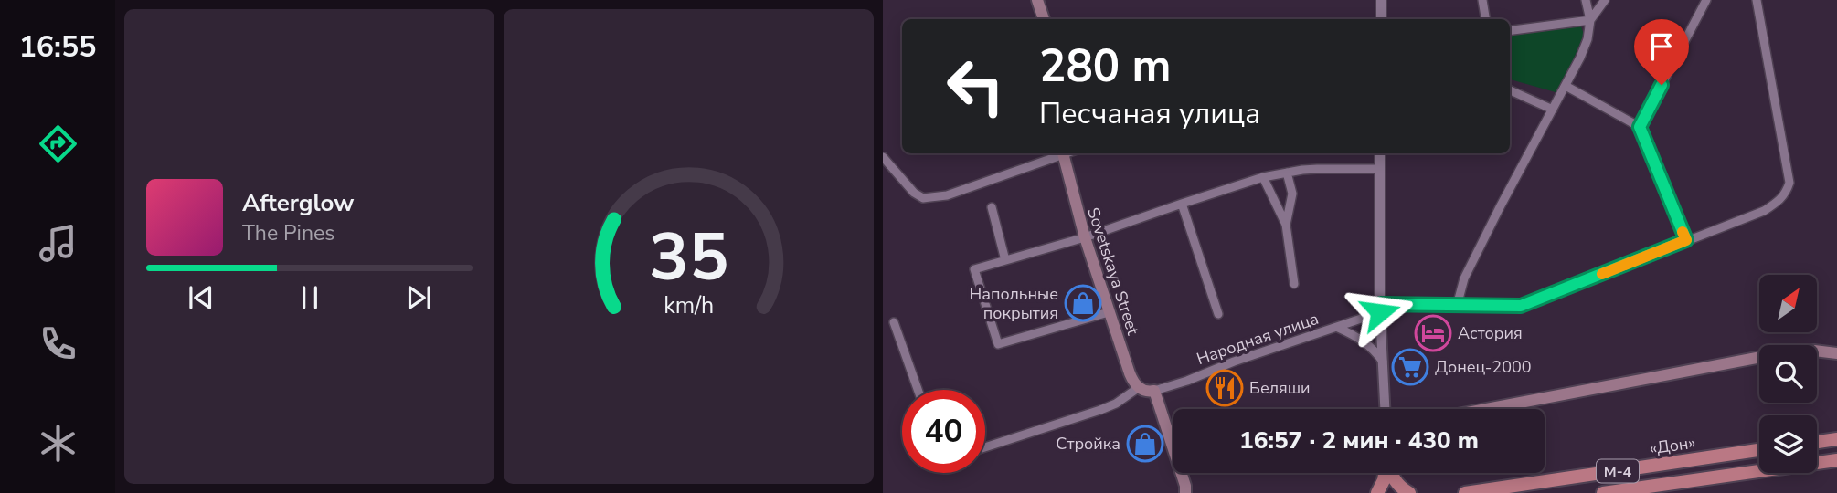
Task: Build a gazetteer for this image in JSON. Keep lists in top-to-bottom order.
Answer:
{
  "streets": {
    "highway": ["«Дон»", "М-4"],
    "main road": ["Sovetskaya Street"],
    "street": ["Народная улица"]
  },
  "crossings": [
    ["Sovetskaya Street", "Народная улица"]
  ],
  "places": {
    "shop": ["Напольные покрытия", "Стройка"],
    "hotel": ["Астория"],
    "supermarket": ["Донец-2000"],
    "restaurant": ["Беляши"]
  },
  "north": "top right",
  "page": {
    "tabs": "16:55",
    "turn": ["280 m", "Песчаная улица"],
    "song": ["Afterglow", "The Pines"],
    "limit": "40",
    "trip": "16:57 · 2 мин · 430 m",
    "gauge": ["35", "km/h"]
  }
}
